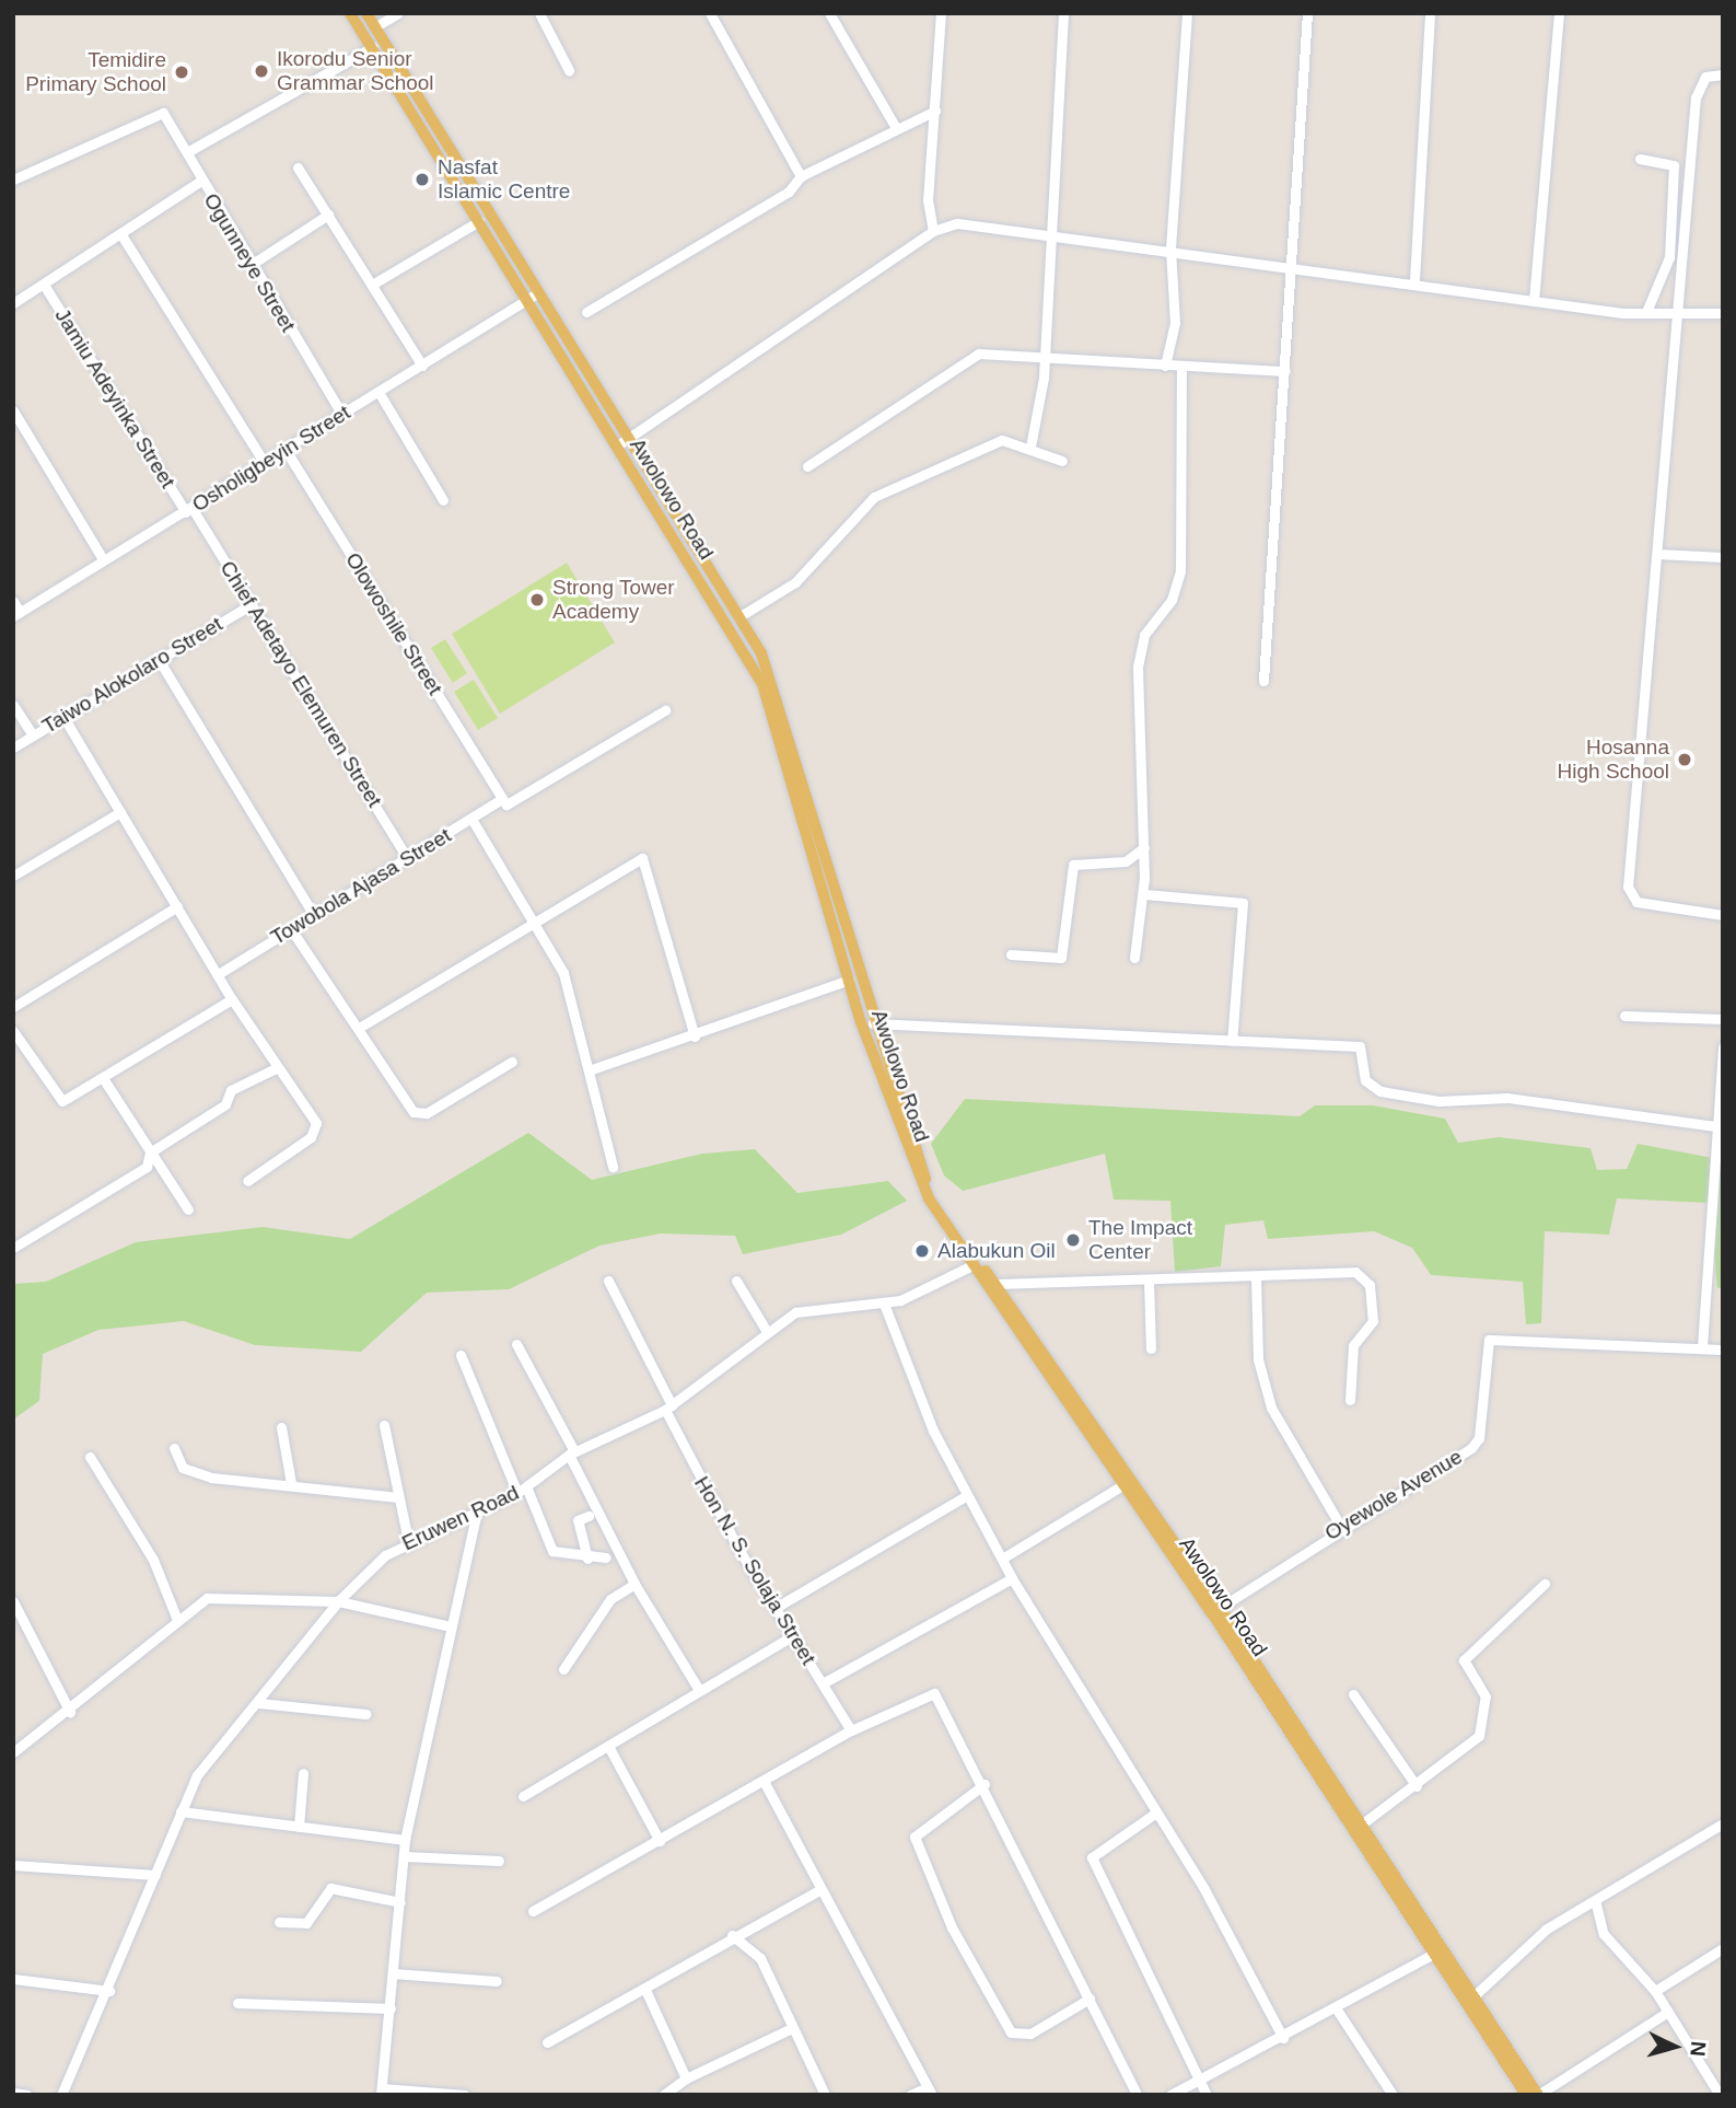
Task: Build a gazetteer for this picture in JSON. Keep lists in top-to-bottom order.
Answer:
{
  "streets": {
    "main road": ["Awolowo Road"],
    "street": [
      "Ogunneye Street",
      "Jamiu Adeyinka Street",
      "Osholigbeyin Street",
      "Olowoshile Street",
      "Taiwo Alokolaro Street",
      "Chief Adetayo Elemuren Street",
      "Towobola Ajasa Street",
      "Oyewole Avenue",
      "Eruwen Road",
      "Hon N. S. Solaja Street"
    ]
  },
  "crossings": [
    ["Ogunneye Street", "Osholigbeyin Street"],
    ["Jamiu Adeyinka Street", "Osholigbeyin Street"],
    ["Jamiu Adeyinka Street", "Chief Adetayo Elemuren Street"],
    ["Osholigbeyin Street", "Awolowo Road"],
    ["Osholigbeyin Street", "Olowoshile Street"],
    ["Osholigbeyin Street", "Chief Adetayo Elemuren Street"],
    ["Awolowo Road", "Oyewole Avenue"],
    ["Awolowo Road", "Eruwen Road"],
    ["Olowoshile Street", "Towobola Ajasa Street"],
    ["Taiwo Alokolaro Street", "Chief Adetayo Elemuren Street"],
    ["Chief Adetayo Elemuren Street", "Towobola Ajasa Street"],
    ["Eruwen Road", "Hon N. S. Solaja Street"]
  ],
  "places": [
    "Ikorodu Senior Grammar School",
    "Temidire Primary School",
    "Nasfat Islamic Centre",
    "Strong Tower Academy",
    "Hosanna High School",
    "The Impact Center",
    "Alabukun Oil"
  ],
  "north": "right"
}
